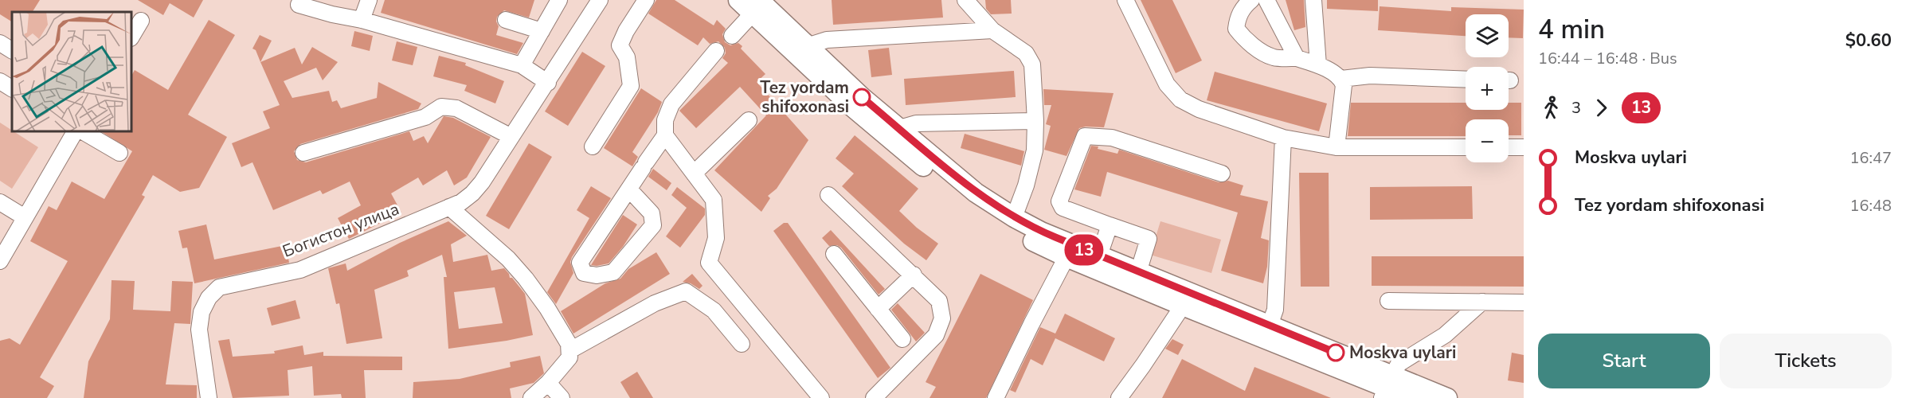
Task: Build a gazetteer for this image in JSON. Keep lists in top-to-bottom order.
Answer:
{
  "streets": {
    "street": ["Богистон улица"]
  },
  "places": ["Tez yordam shifoxonasi", "Moskva uylari"],
  "lines": ["bus line 13"],
  "page": {
    "on_map": "13",
    "heading": ["4 min", "16:44 – 16:48 · Bus", "$0.60"],
    "map_buttons": ["+", "−"],
    "legs": ["3", "13"],
    "list": [
      {
        "name": "Moskva uylari",
        "value": "16:47"
      },
      {
        "name": "Tez yordam shifoxonasi",
        "value": "16:48"
      }
    ],
    "buttons": ["Start", "Tickets"]
  }
}
